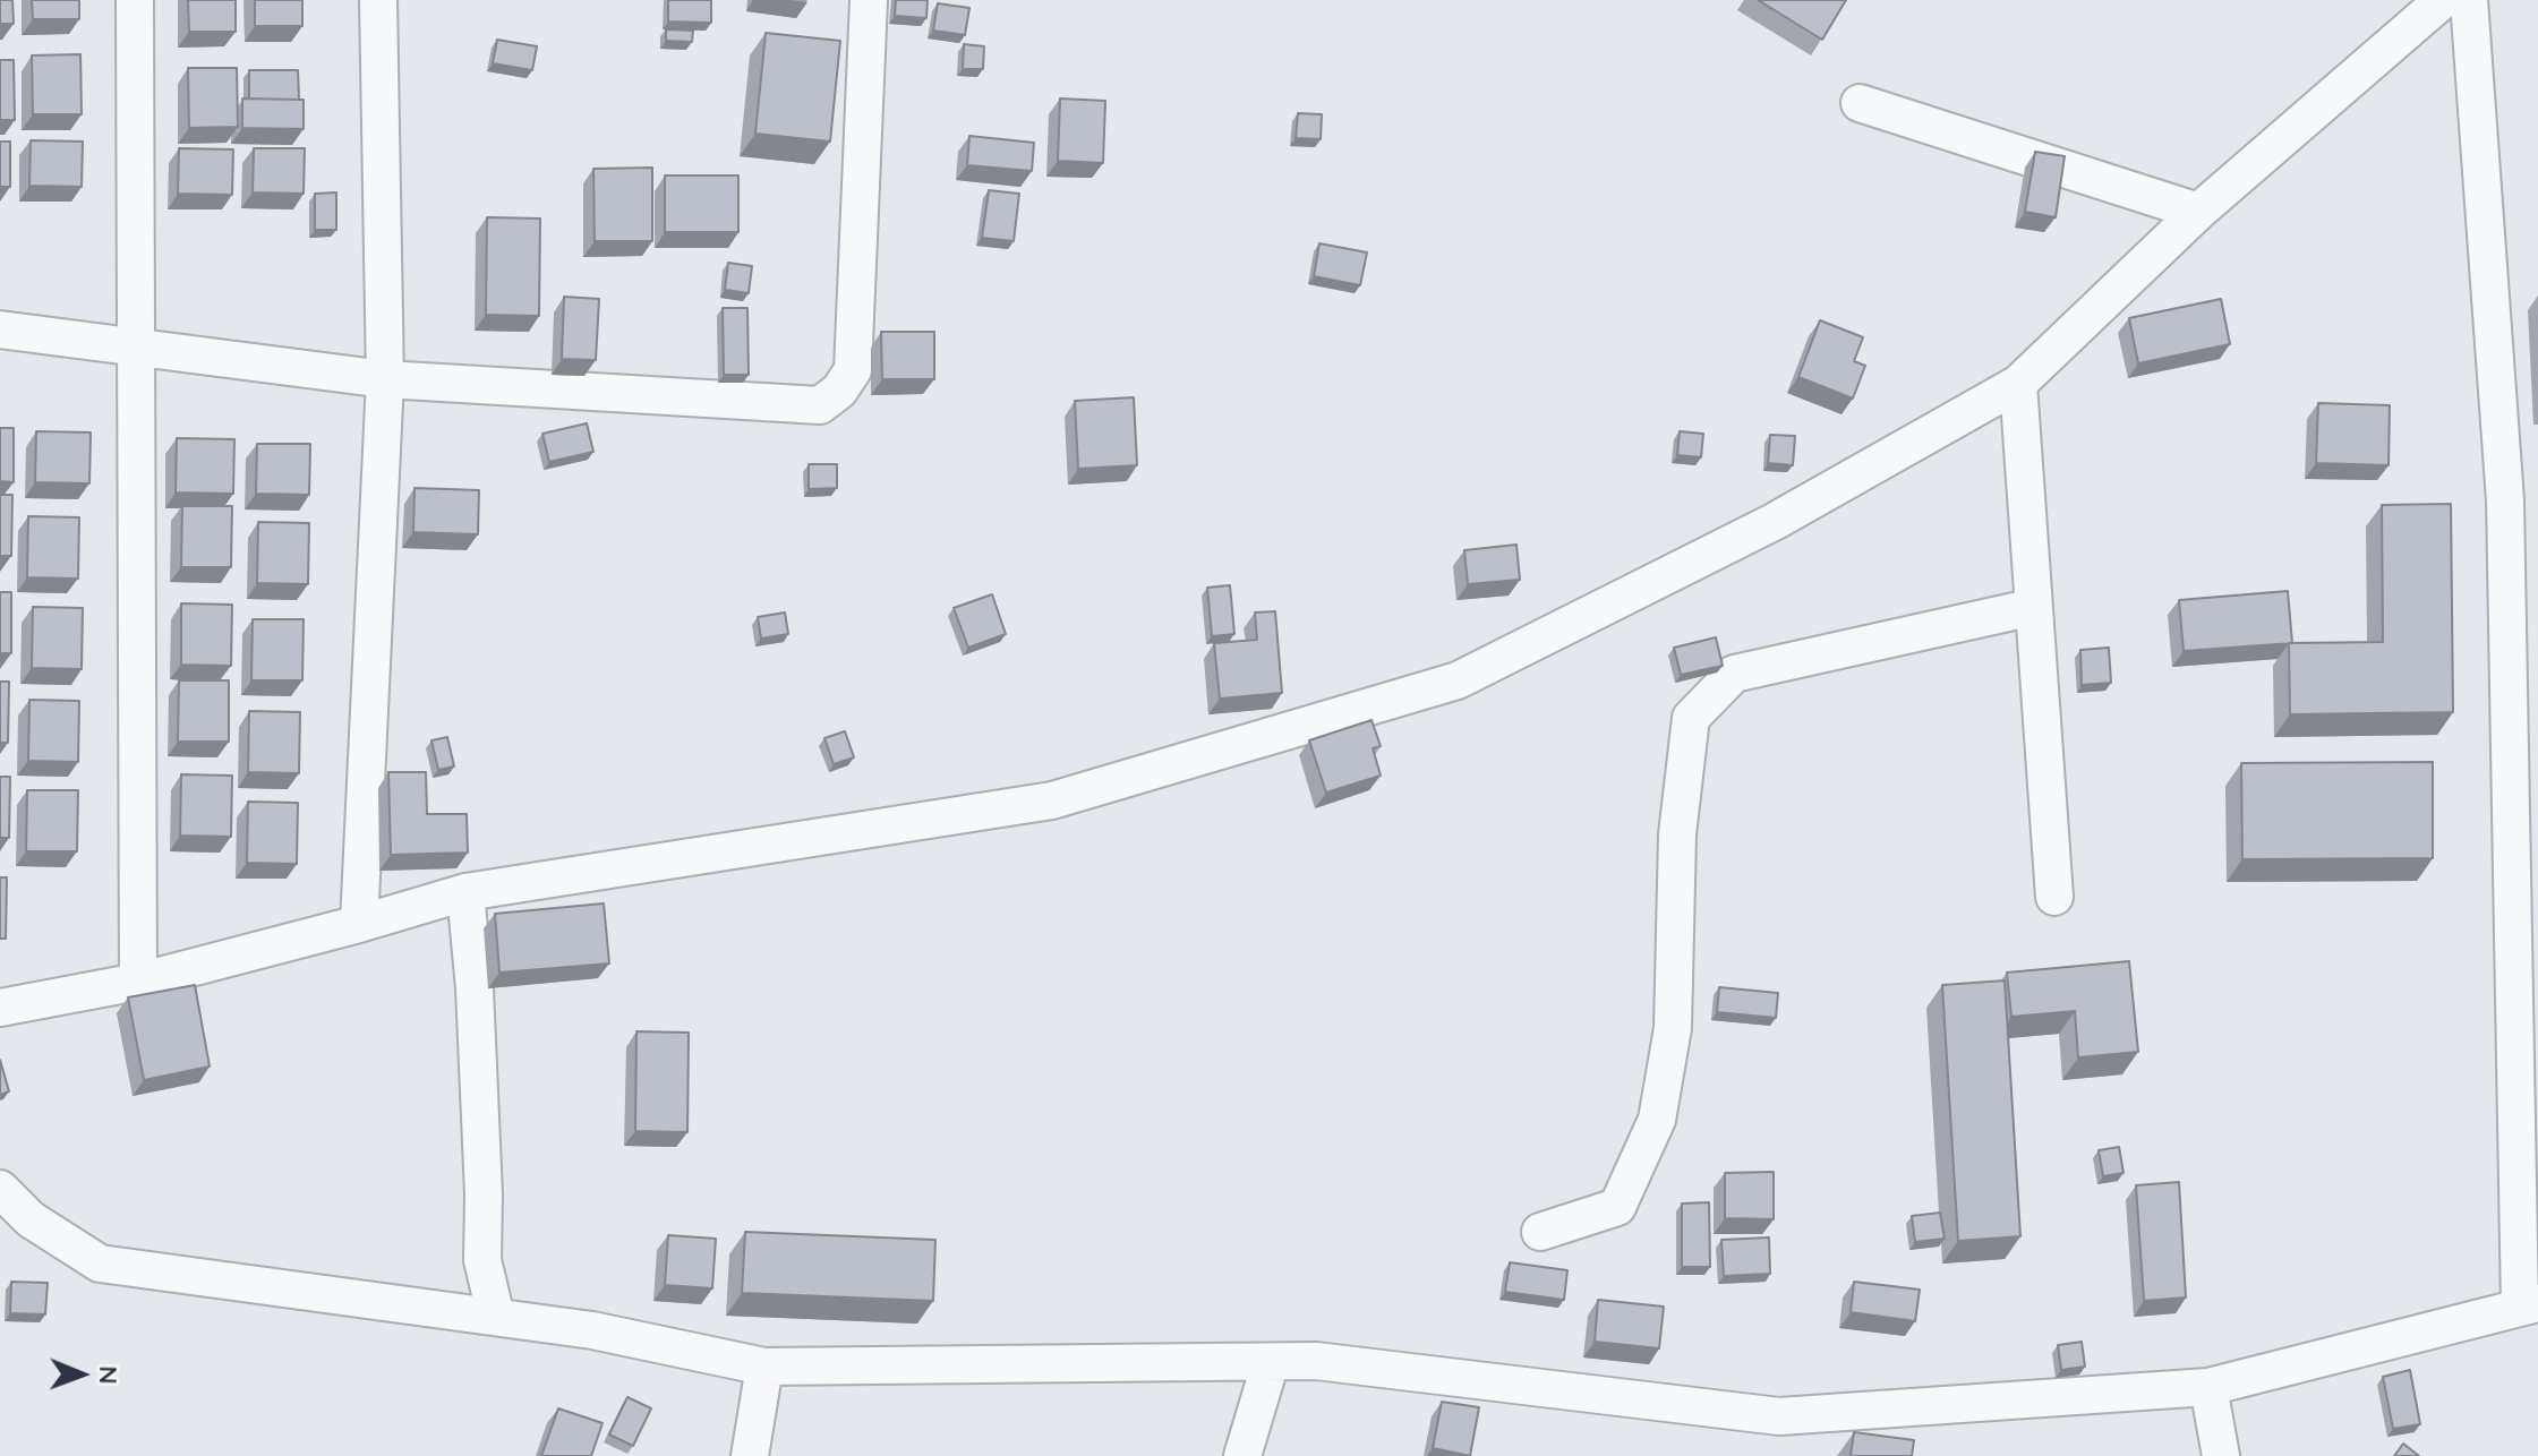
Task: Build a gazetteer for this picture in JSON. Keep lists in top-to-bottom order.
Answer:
{
  "north": "right"
}
